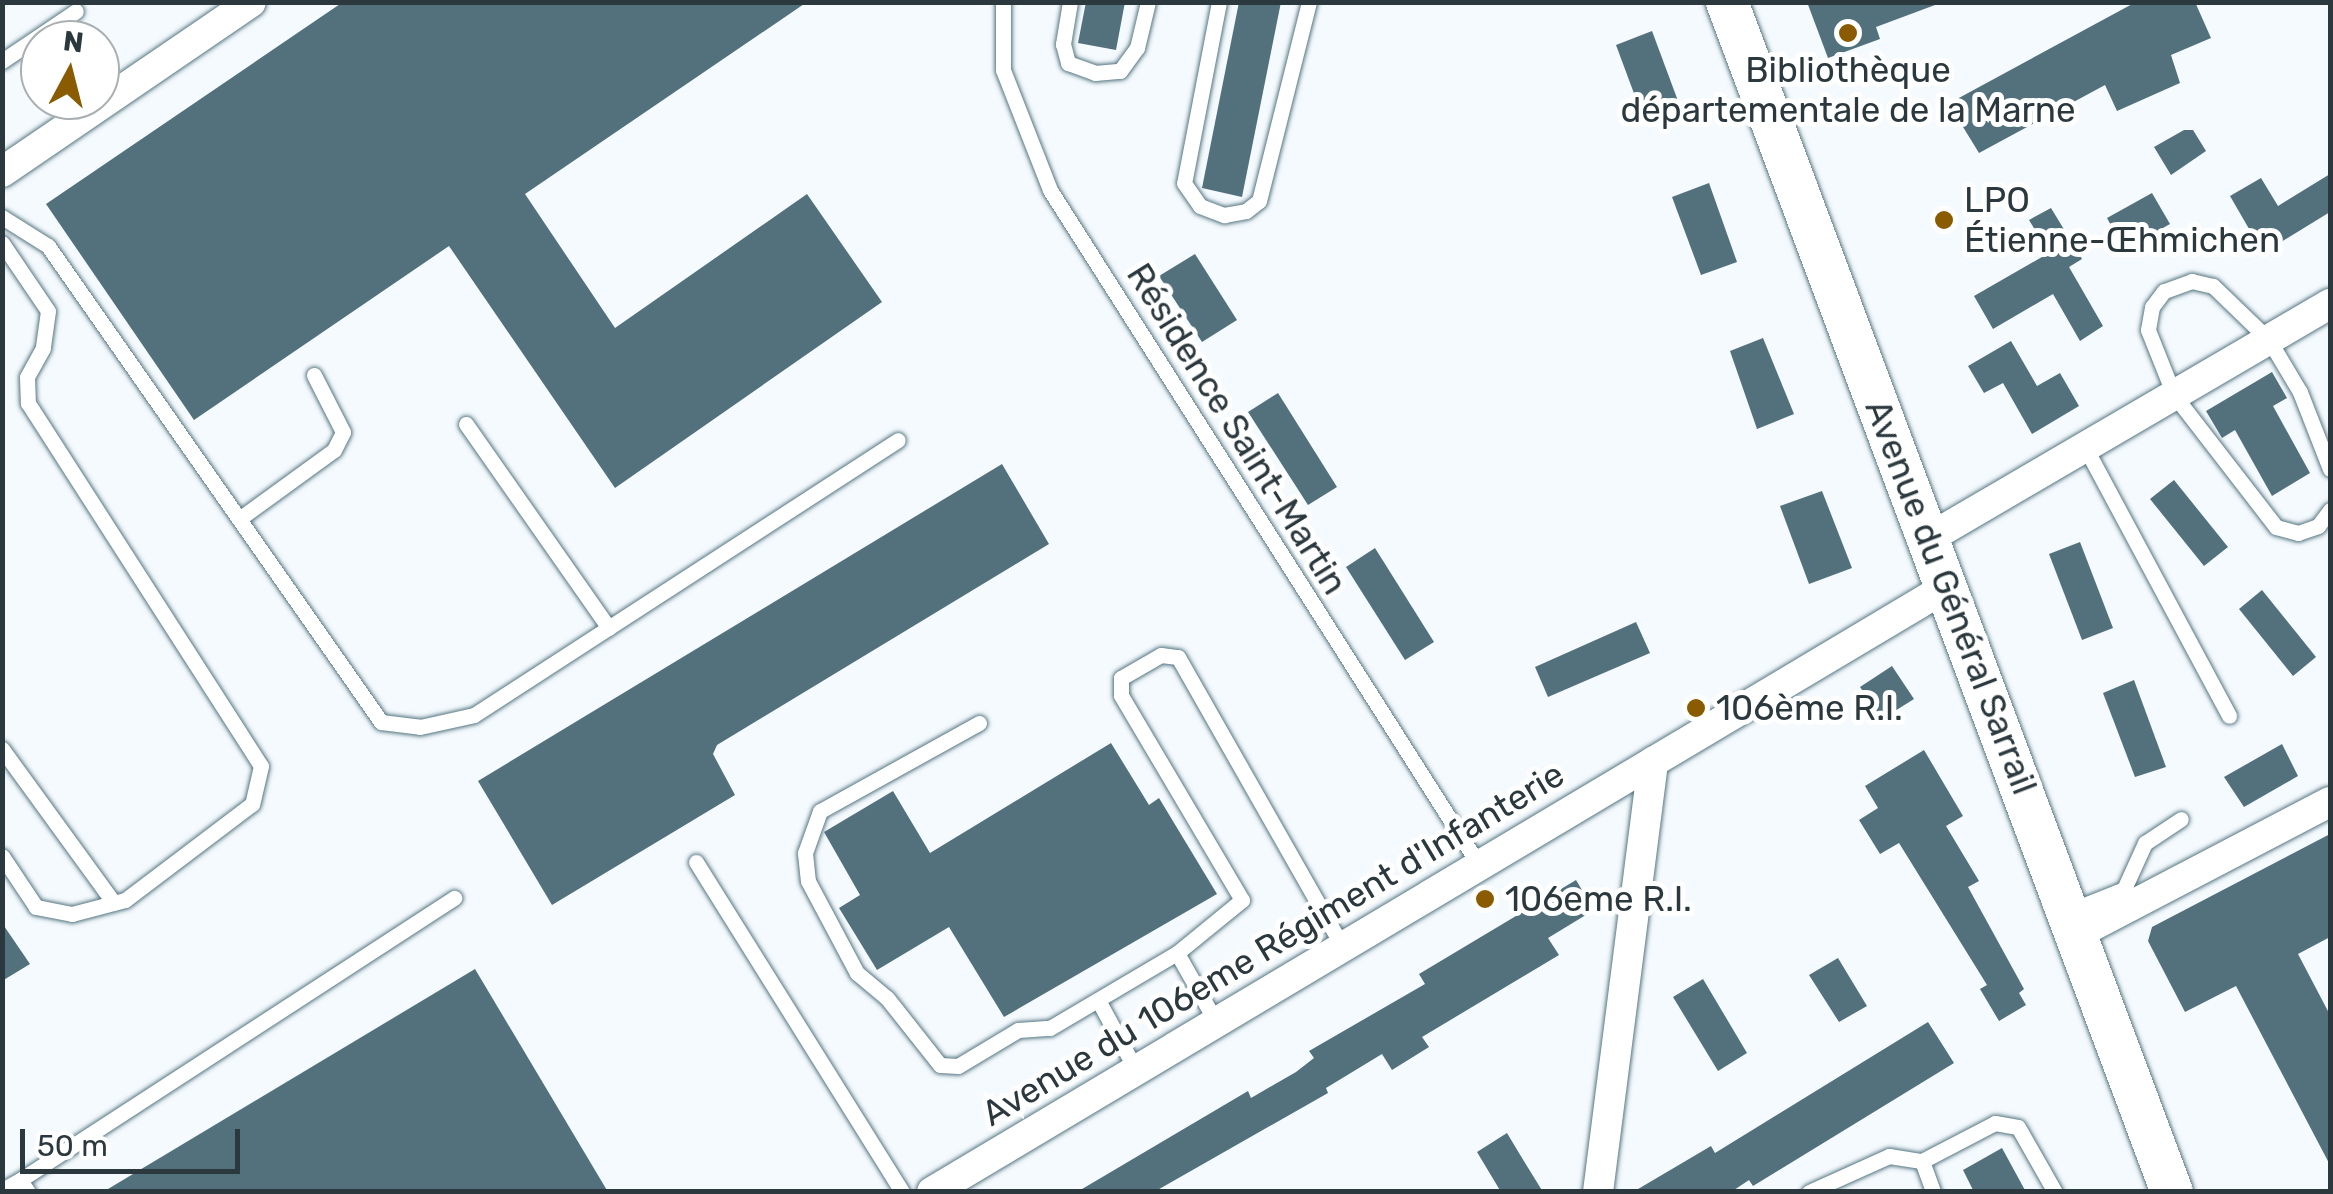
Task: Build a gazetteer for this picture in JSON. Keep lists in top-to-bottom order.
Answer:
{
  "streets": {
    "main road": ["Avenue du Général Sarrail"],
    "street": ["Avenue du 106eme Régiment d'Infanterie"],
    "lane": ["Résidence Saint-Martin"]
  },
  "crossings": [
    ["Résidence Saint-Martin", "Avenue du 106eme Régiment d'Infanterie"],
    ["Avenue du Général Sarrail", "Avenue du 106eme Régiment d'Infanterie"]
  ],
  "places": [
    "Bibliothèque départementale de la Marne",
    "LPO Étienne-Œhmichen",
    "106ème R.I.",
    "106eme R.I."
  ],
  "scale_bar": "50 m",
  "north": "top"
}
